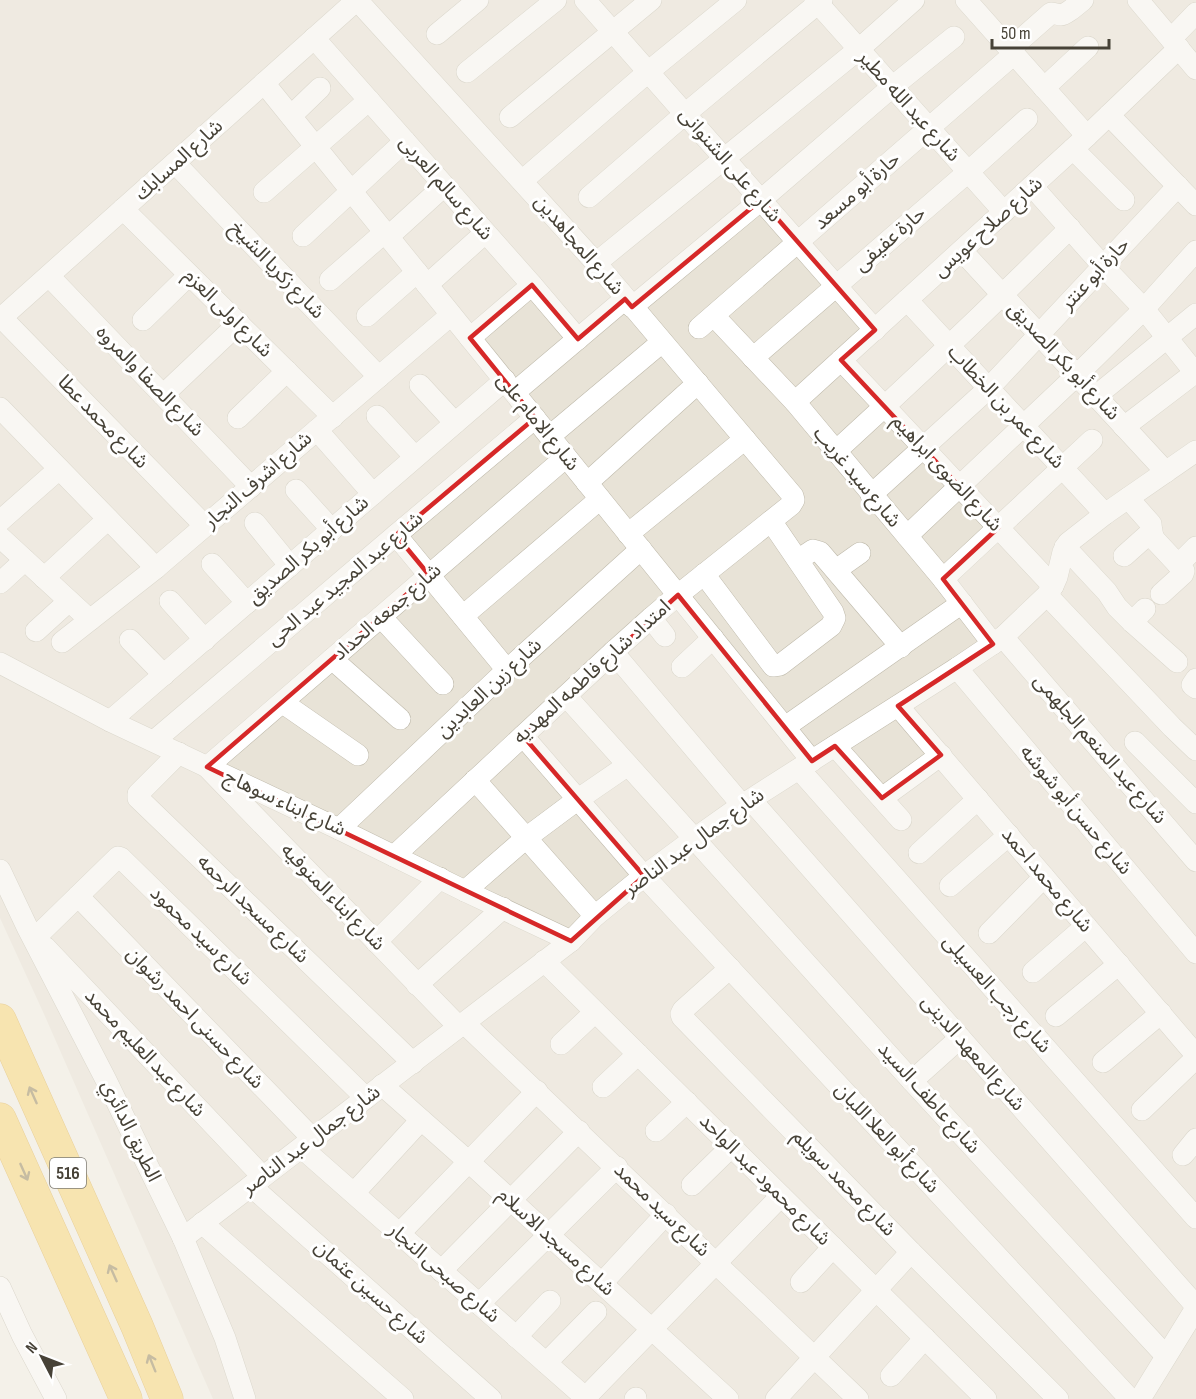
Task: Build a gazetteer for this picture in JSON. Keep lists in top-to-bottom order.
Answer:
{
  "streets": {
    "highway": ["516"],
    "street": [
      "شارع عبد الله مطير",
      "شارع المسابك",
      "شارع على الشنوانى",
      "شارع سالم العربى",
      "حارة أبو مسعد",
      "شارع صلاح عويس",
      "حارة عفيفى",
      "شارع المجاهدين",
      "شارع زكريا الشيخ",
      "حارة أبو عنتر",
      "شارع اولى العزم",
      "شارع أبو بكر الصديق",
      "شارع الصفا والمروه",
      "شارع عمر بن الخطاب",
      "شارع محمد عطا",
      "شارع الامام على",
      "شارع الضوى ابراهيم",
      "شارع سيد غريب",
      "شارع اشرف النجار",
      "شارع عبد المجيد عبد الحى",
      "شارع جمعه الحداد",
      "امتداد شارع فاطمه المهديه",
      "شارع زين العابدين",
      "شارع عبد المنعم الجلهمى",
      "شارع ابناء سوهاج",
      "شارع حسن أبو شوشه",
      "شارع جمال عبد الناصر",
      "شارع محمد احمد",
      "شارع ابناء المنوفيه",
      "شارع مسجد الرحمه",
      "شارع سيد محمود",
      "شارع رجب العسيلى",
      "شارع حسنى احمد رشوان",
      "شارع عبد العليم محمد",
      "شارع المعهد الدينى",
      "شارع عاطف السيد",
      "الطريق الدائري",
      "شارع أبو العلا اللبان",
      "شارع محمود عبد الواحد",
      "شارع محمد سويلم",
      "شارع سيد محمد",
      "شارع مسجد الاسلام",
      "شارع صبحى النجار",
      "شارع حسين عثمان"
    ]
  },
  "crossings": [
    ["شارع عبد الله مطير", "حارة أبو مسعد"],
    ["شارع عبد الله مطير", "شارع صلاح عويس"],
    ["شارع عبد الله مطير", "حارة عفيفى"],
    ["شارع عبد الله مطير", "شارع أبو بكر الصديق"],
    ["شارع المسابك", "شارع سالم العربى"],
    ["شارع المسابك", "شارع المجاهدين"],
    ["شارع المسابك", "شارع زكريا الشيخ"],
    ["شارع المسابك", "شارع اولى العزم"],
    ["شارع المسابك", "شارع الصفا والمروه"],
    ["شارع المسابك", "شارع محمد عطا"],
    ["شارع المسابك", "شارع الامام على"],
    ["شارع على الشنوانى", "حارة أبو مسعد"],
    ["شارع على الشنوانى", "شارع صلاح عويس"],
    ["شارع على الشنوانى", "حارة عفيفى"],
    ["شارع على الشنوانى", "شارع أبو بكر الصديق"],
    ["شارع سالم العربى", "شارع أبو بكر الصديق"],
    ["حارة أبو مسعد", "شارع سيد غريب"],
    ["شارع صلاح عويس", "شارع أبو بكر الصديق"],
    ["شارع صلاح عويس", "شارع عمر بن الخطاب"],
    ["شارع صلاح عويس", "شارع الضوى ابراهيم"],
    ["شارع صلاح عويس", "شارع سيد غريب"],
    ["حارة عفيفى", "شارع سيد غريب"],
    ["شارع المجاهدين", "شارع أبو بكر الصديق"],
    ["شارع المجاهدين", "امتداد شارع فاطمه المهديه"],
    ["شارع المجاهدين", "شارع زين العابدين"],
    ["شارع زكريا الشيخ", "شارع اشرف النجار"],
    ["حارة أبو عنتر", "شارع أبو بكر الصديق"],
    ["حارة أبو عنتر", "شارع عمر بن الخطاب"],
    ["حارة أبو عنتر", "شارع الضوى ابراهيم"],
    ["حارة أبو عنتر", "شارع سيد غريب"],
    ["شارع اولى العزم", "شارع أبو بكر الصديق"],
    ["شارع اولى العزم", "شارع اشرف النجار"],
    ["شارع أبو بكر الصديق", "شارع الامام على"],
    ["شارع أبو بكر الصديق", "شارع ابناء سوهاج"],
    ["شارع الصفا والمروه", "شارع اشرف النجار"],
    ["شارع محمد عطا", "شارع اشرف النجار"],
    ["شارع الامام على", "شارع اشرف النجار"],
    ["شارع الامام على", "شارع عبد المجيد عبد الحى"],
    ["شارع الامام على", "شارع جمعه الحداد"],
    ["شارع الامام على", "امتداد شارع فاطمه المهديه"],
    ["شارع الامام على", "شارع زين العابدين"],
    ["شارع الامام على", "شارع جمال عبد الناصر"],
    ["شارع الامام على", "شارع رجب العسيلى"],
    ["شارع الضوى ابراهيم", "شارع جمال عبد الناصر"],
    ["شارع سيد غريب", "شارع عبد المنعم الجلهمى"],
    ["شارع سيد غريب", "شارع جمال عبد الناصر"],
    ["شارع عبد المجيد عبد الحى", "شارع ابناء سوهاج"],
    ["شارع جمعه الحداد", "شارع ابناء سوهاج"],
    ["شارع جمعه الحداد", "شارع ابناء المنوفيه"],
    ["امتداد شارع فاطمه المهديه", "شارع ابناء سوهاج"],
    ["امتداد شارع فاطمه المهديه", "شارع المعهد الدينى"],
    ["امتداد شارع فاطمه المهديه", "شارع عاطف السيد"],
    ["امتداد شارع فاطمه المهديه", "شارع أبو العلا اللبان"],
    ["شارع زين العابدين", "شارع ابناء سوهاج"],
    ["شارع عبد المنعم الجلهمى", "شارع جمال عبد الناصر"],
    ["شارع ابناء سوهاج", "شارع جمال عبد الناصر"],
    ["شارع ابناء سوهاج", "شارع ابناء المنوفيه"],
    ["شارع ابناء سوهاج", "شارع مسجد الرحمه"],
    ["شارع حسن أبو شوشه", "شارع جمال عبد الناصر"],
    ["شارع جمال عبد الناصر", "شارع محمد احمد"],
    ["شارع جمال عبد الناصر", "شارع ابناء المنوفيه"],
    ["شارع جمال عبد الناصر", "شارع مسجد الرحمه"],
    ["شارع جمال عبد الناصر", "شارع سيد محمود"],
    ["شارع جمال عبد الناصر", "شارع رجب العسيلى"],
    ["شارع جمال عبد الناصر", "شارع حسنى احمد رشوان"],
    ["شارع جمال عبد الناصر", "شارع عبد العليم محمد"],
    ["شارع جمال عبد الناصر", "شارع المعهد الدينى"],
    ["شارع جمال عبد الناصر", "شارع عاطف السيد"],
    ["شارع جمال عبد الناصر", "الطريق الدائري"],
    ["شارع جمال عبد الناصر", "شارع أبو العلا اللبان"],
    ["شارع جمال عبد الناصر", "شارع محمود عبد الواحد"],
    ["شارع جمال عبد الناصر", "شارع سيد محمد"],
    ["شارع جمال عبد الناصر", "شارع مسجد الاسلام"],
    ["شارع جمال عبد الناصر", "شارع صبحى النجار"],
    ["شارع جمال عبد الناصر", "شارع حسين عثمان"],
    ["شارع ابناء المنوفيه", "شارع سيد محمد"],
    ["شارع سيد محمود", "شارع حسنى احمد رشوان"],
    ["شارع سيد محمود", "شارع عبد العليم محمد"],
    ["شارع سيد محمود", "الطريق الدائري"],
    ["شارع سيد محمود", "شارع مسجد الاسلام"],
    ["شارع حسنى احمد رشوان", "شارع صبحى النجار"],
    ["شارع عبد العليم محمد", "الطريق الدائري"],
    ["شارع عبد العليم محمد", "شارع حسين عثمان"],
    ["شارع أبو العلا اللبان", "شارع محمد سويلم"]
  ],
  "scale_bar": "50 m",
  "north": "top left"
}
